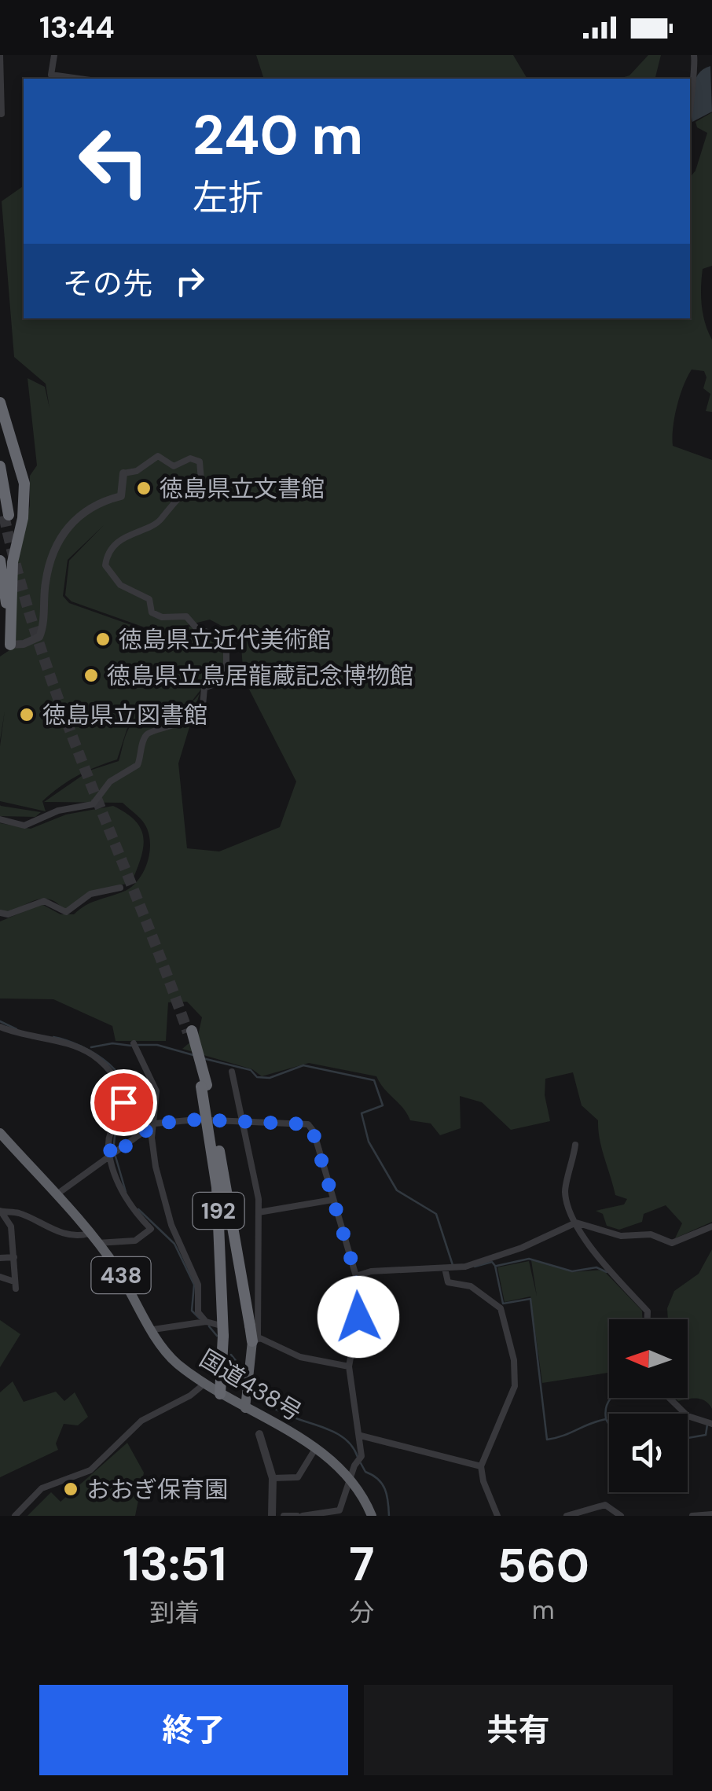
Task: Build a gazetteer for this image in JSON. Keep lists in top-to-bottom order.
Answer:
{
  "streets": {
    "highway": ["192", "438", "国道438号"]
  },
  "crossings": [
    ["192", "国道438号"]
  ],
  "places": [
    "徳島県立文書館",
    "徳島県立近代美術館",
    "徳島県立鳥居龍蔵記念博物館",
    "徳島県立図書館",
    "おおぎ保育園"
  ],
  "north": "left",
  "page": {
    "status": "13:44",
    "turn": ["240 m", "左折"],
    "then": "その先",
    "eta": [
      "13:51",
      "到着",
      "7",
      "分",
      "560",
      "m"
    ],
    "buttons": ["終了", "共有"]
  }
}
